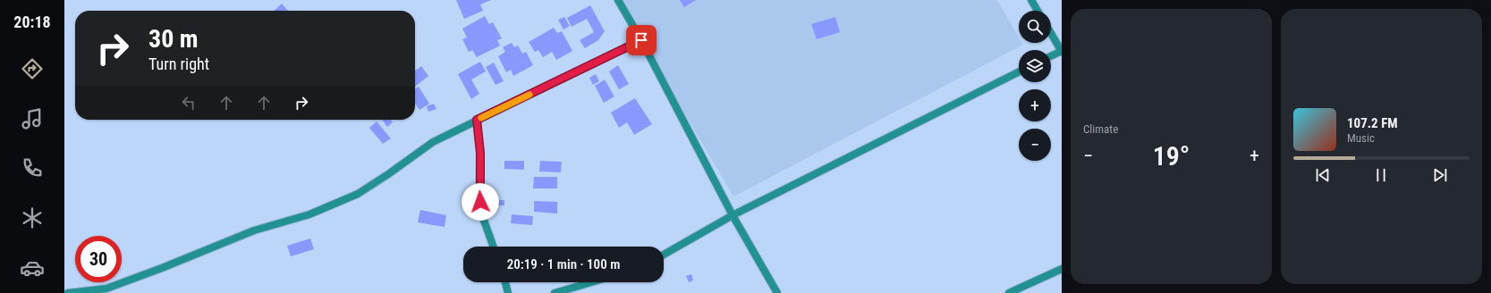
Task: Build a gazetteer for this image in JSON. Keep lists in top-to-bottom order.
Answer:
{
  "page": {
    "tabs": "20:18",
    "tile": "Climate",
    "map_buttons": ["+", "−"],
    "turn": ["30 m", "Turn right"],
    "song": ["107.2 FM", "Music"],
    "heat": ["−", "19°", "+"],
    "limit": "30",
    "trip": "20:19 · 1 min · 100 m"
  }
}
